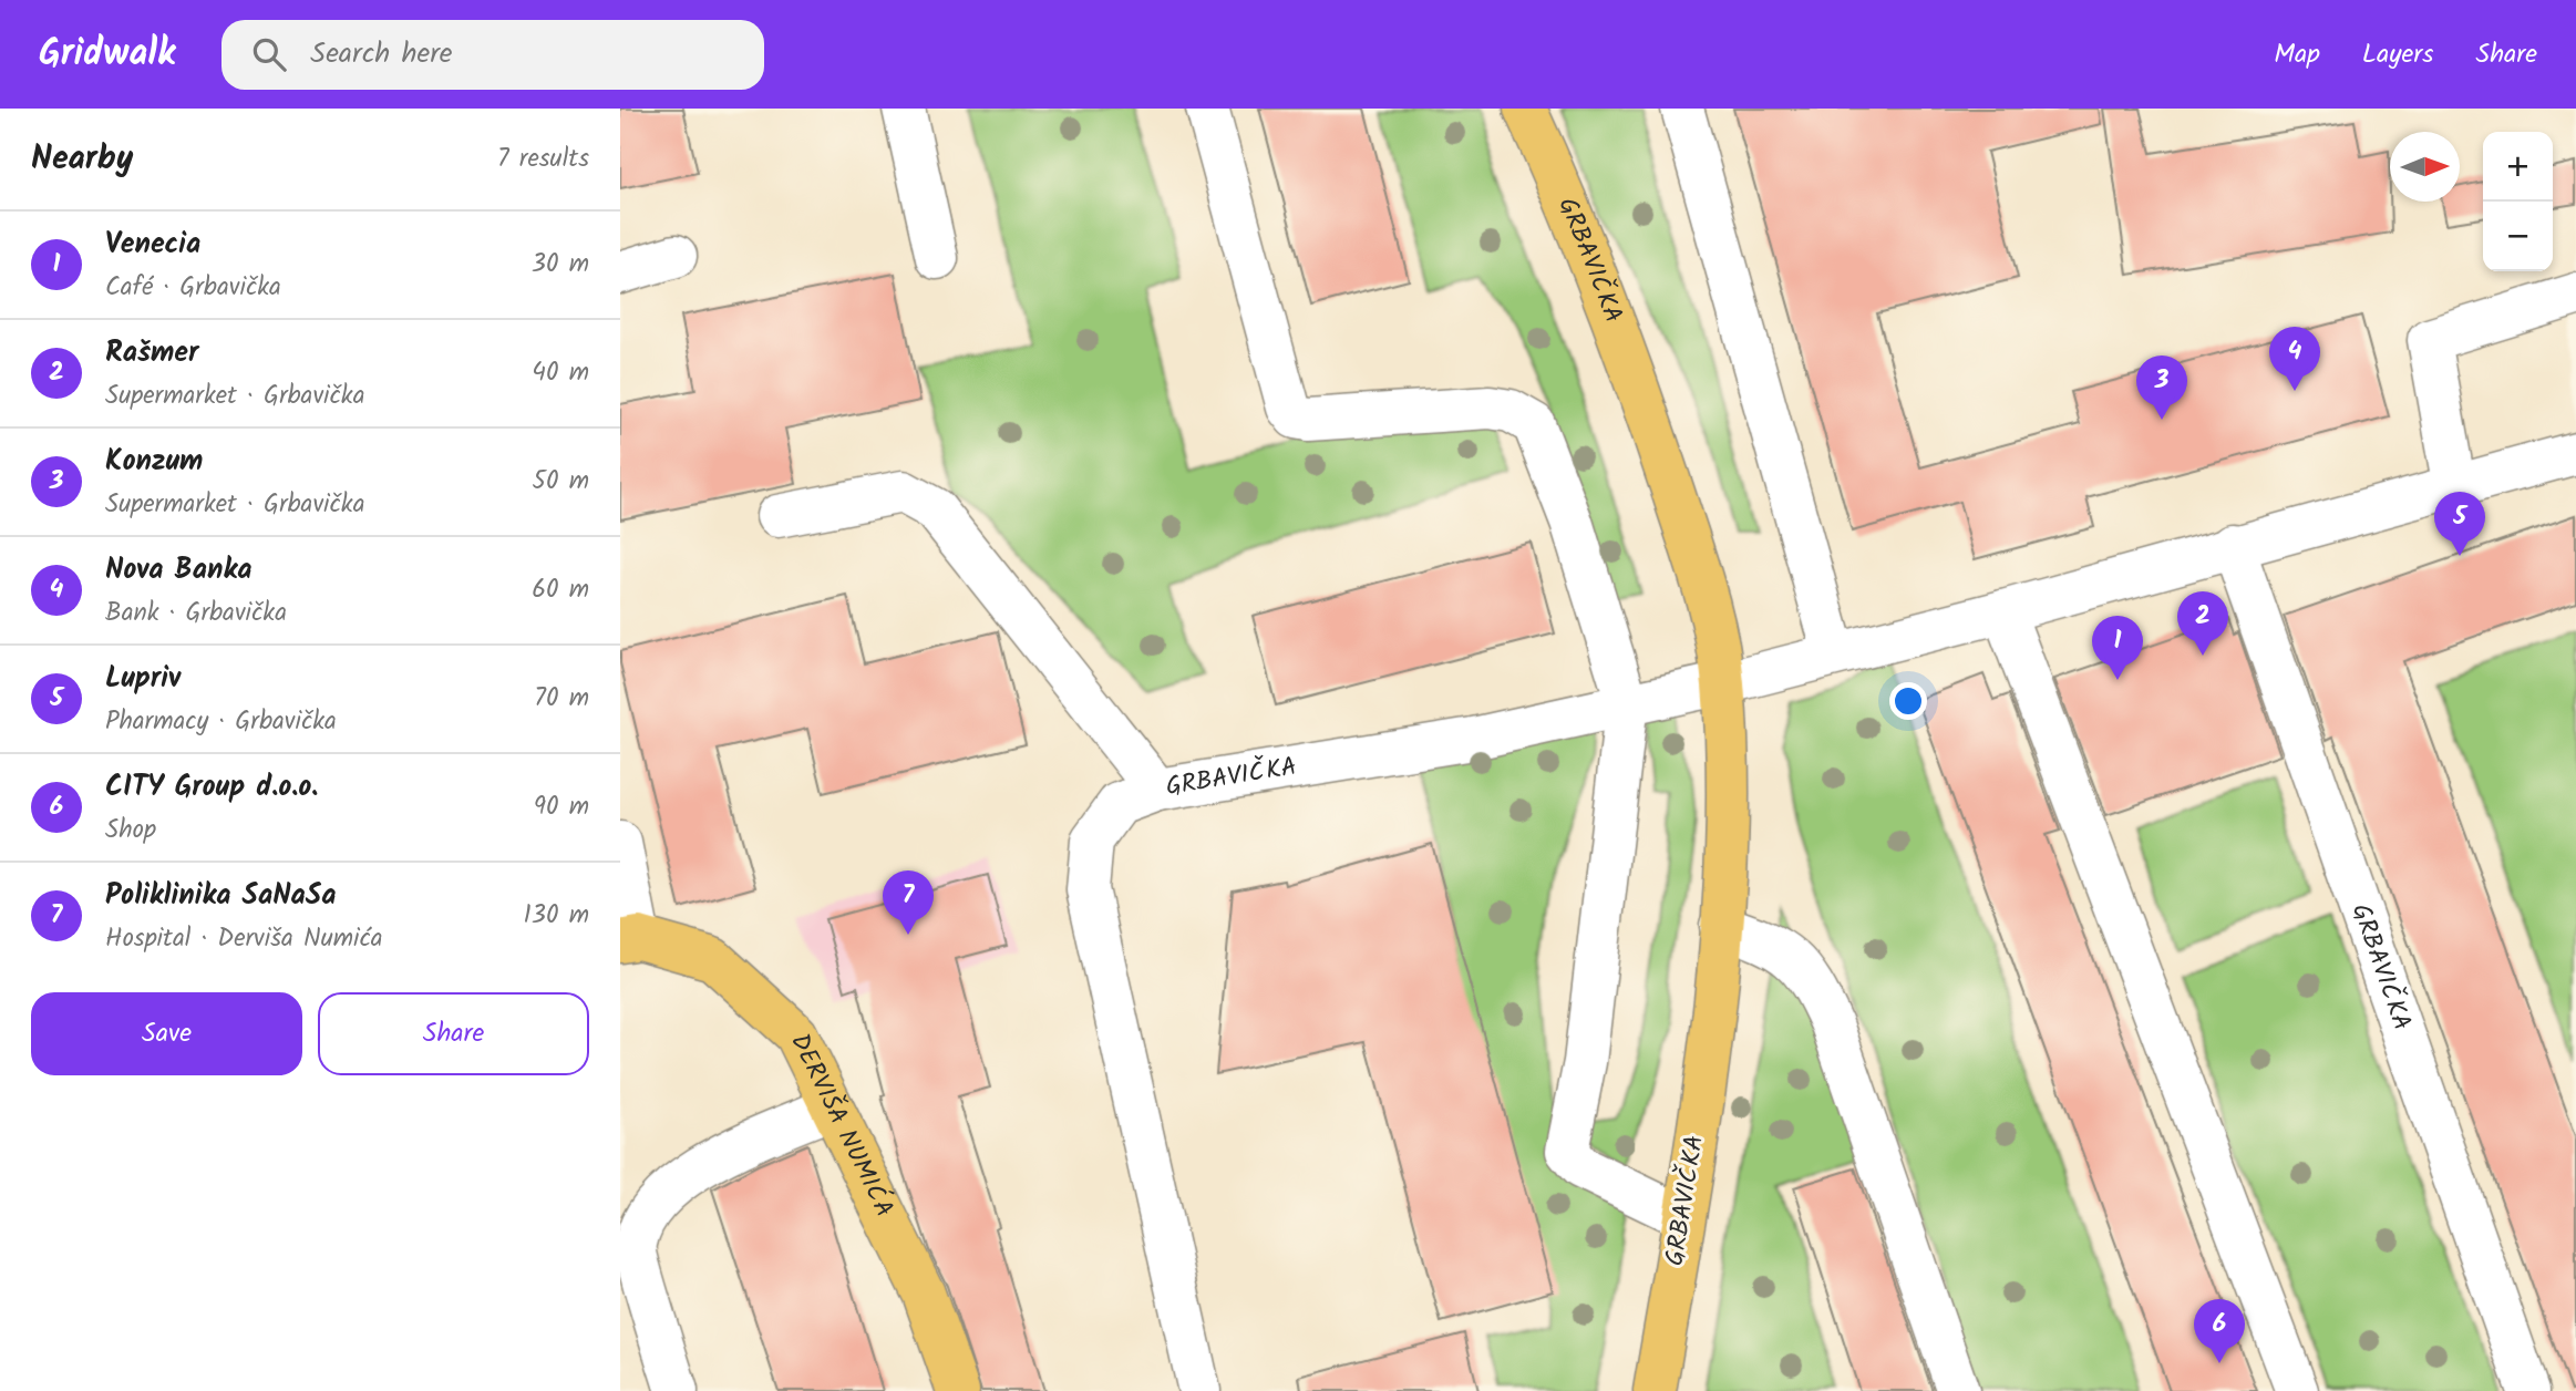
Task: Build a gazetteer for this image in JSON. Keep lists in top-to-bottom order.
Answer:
{
  "streets": {
    "main road": ["GRBAVIČKA", "DERVIŠA NUMIĆA"]
  },
  "north": "right",
  "page": {
    "header": "Gridwalk",
    "search": "Search here",
    "nav": ["Map", "Layers", "Share"],
    "heading": ["Nearby", "7 results"],
    "map_buttons": ["+", "−"],
    "list": [
      {
        "mark": "1",
        "name": "Venecia",
        "note": "Café · Grbavička",
        "value": "30 m"
      },
      {
        "mark": "2",
        "name": "Rašmer",
        "note": "Supermarket · Grbavička",
        "value": "40 m"
      },
      {
        "mark": "3",
        "name": "Konzum",
        "note": "Supermarket · Grbavička",
        "value": "50 m"
      },
      {
        "mark": "4",
        "name": "Nova Banka",
        "note": "Bank · Grbavička",
        "value": "60 m"
      },
      {
        "mark": "5",
        "name": "Lupriv",
        "note": "Pharmacy · Grbavička",
        "value": "70 m"
      },
      {
        "mark": "6",
        "name": "CITY Group d.o.o.",
        "note": "Shop",
        "value": "90 m"
      },
      {
        "mark": "7",
        "name": "Poliklinika SaNaSa",
        "note": "Hospital · Derviša Numića",
        "value": "130 m"
      }
    ],
    "pins": [
      "4",
      "3",
      "5",
      "2",
      "1",
      "7",
      "6"
    ],
    "buttons": ["Save", "Share"]
  }
}
